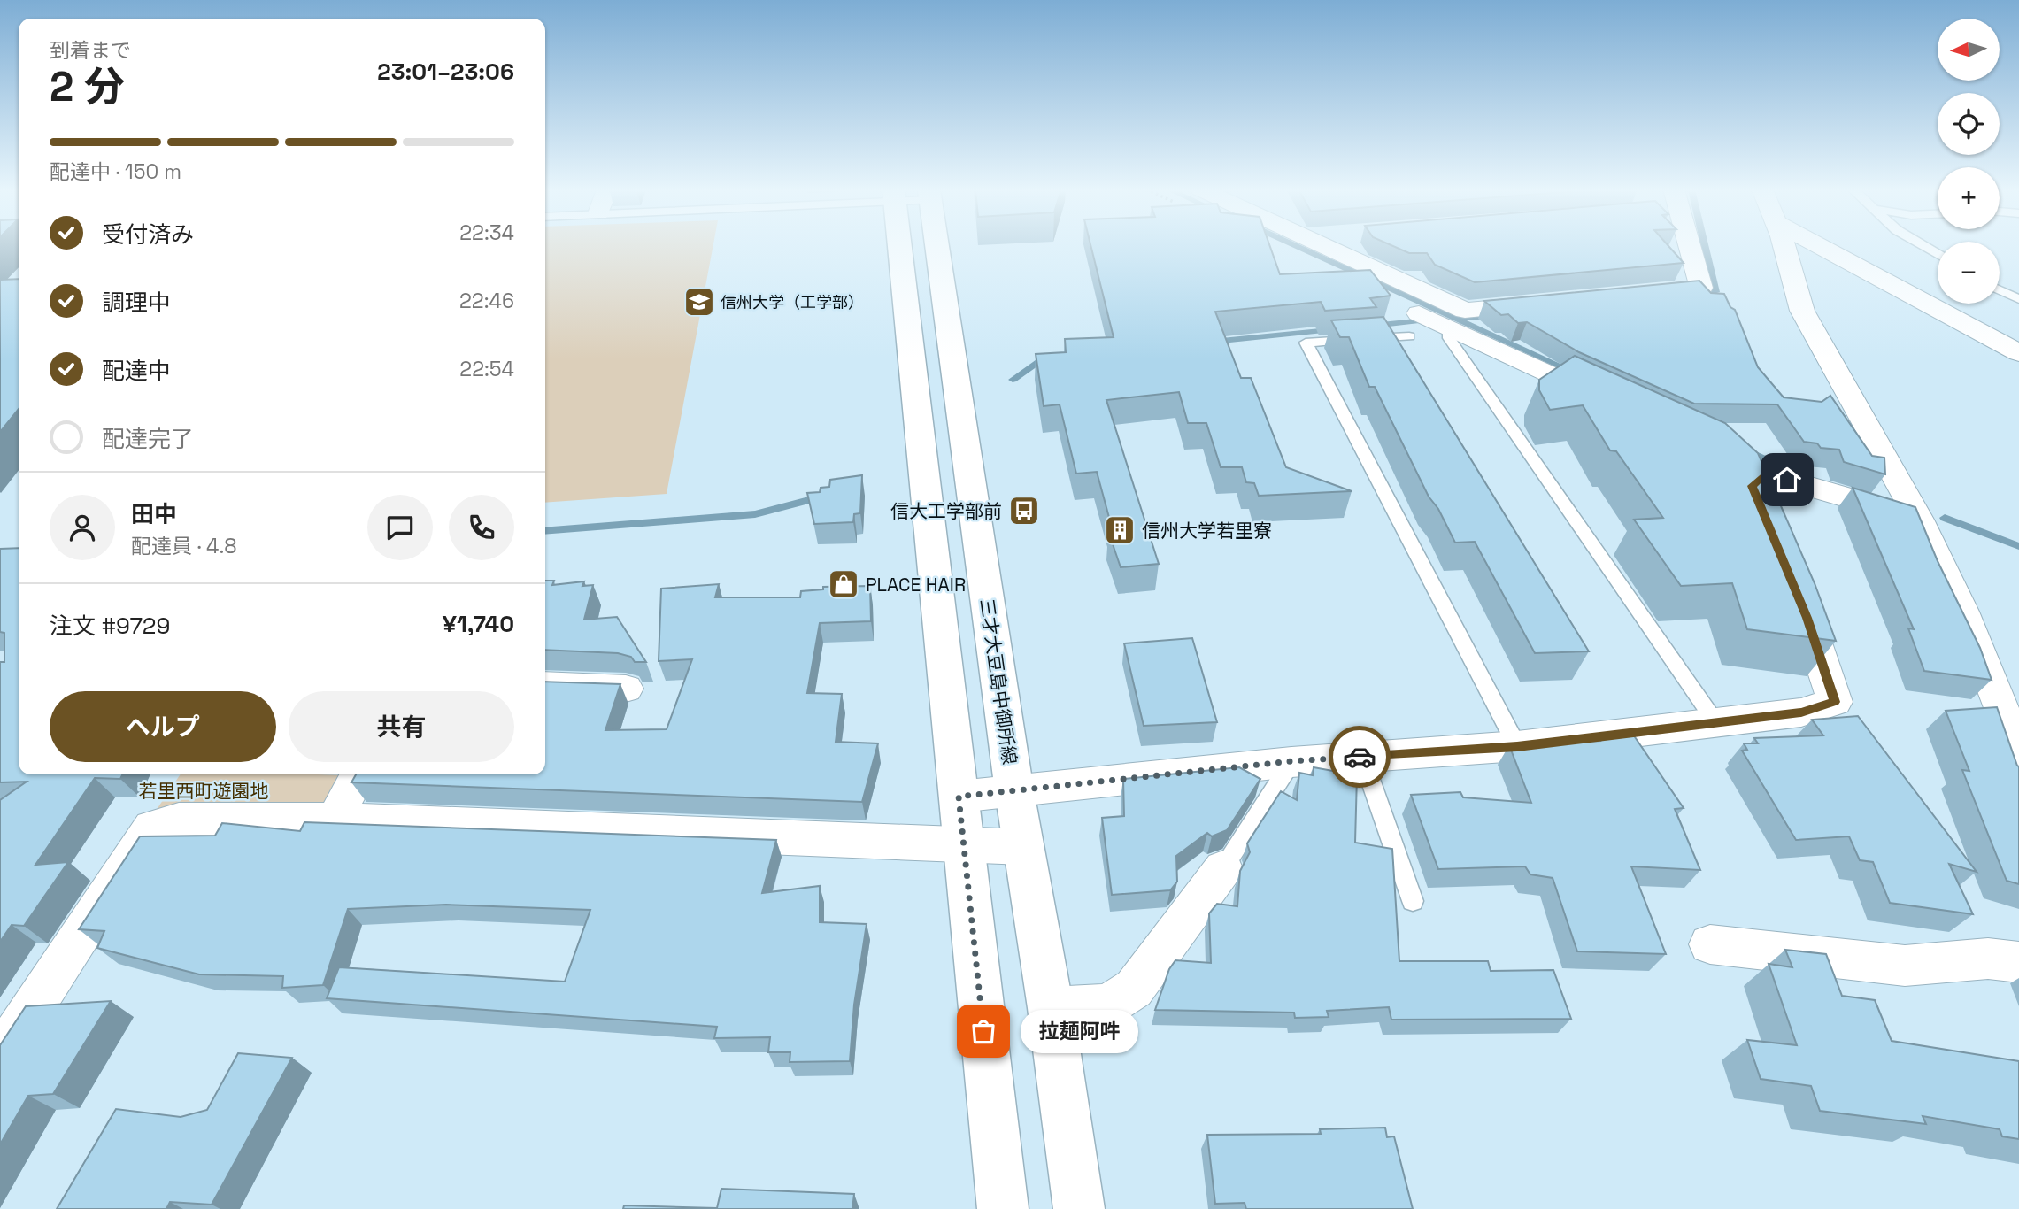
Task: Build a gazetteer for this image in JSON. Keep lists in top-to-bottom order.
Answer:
{
  "streets": {
    "main road": ["三才大豆島中御所線"]
  },
  "parks": ["若里西町遊園地"],
  "places": {
    "school or university": ["信州大学（工学部）"],
    "bus stop": ["信大工学部前"],
    "building": ["信州大学若里寮"],
    "shop": ["PLACE HAIR"],
    "other": ["拉麺阿吽"]
  },
  "north": "left",
  "page": {
    "map_buttons": ["+", "−"],
    "heading": ["2 分", "到着まで", "23:01–23:06"],
    "panel": [
      "田中",
      "配達員 · 4.8",
      "注文 #9729",
      "¥1,740"
    ],
    "bar": "配達中 · 150 m",
    "list": [
      ["受付済み", "22:34"],
      ["調理中", "22:46"],
      ["配達中", "22:54"],
      "配達完了"
    ],
    "buttons": ["ヘルプ", "共有"],
    "bubble": "拉麺阿吽"
  }
}
